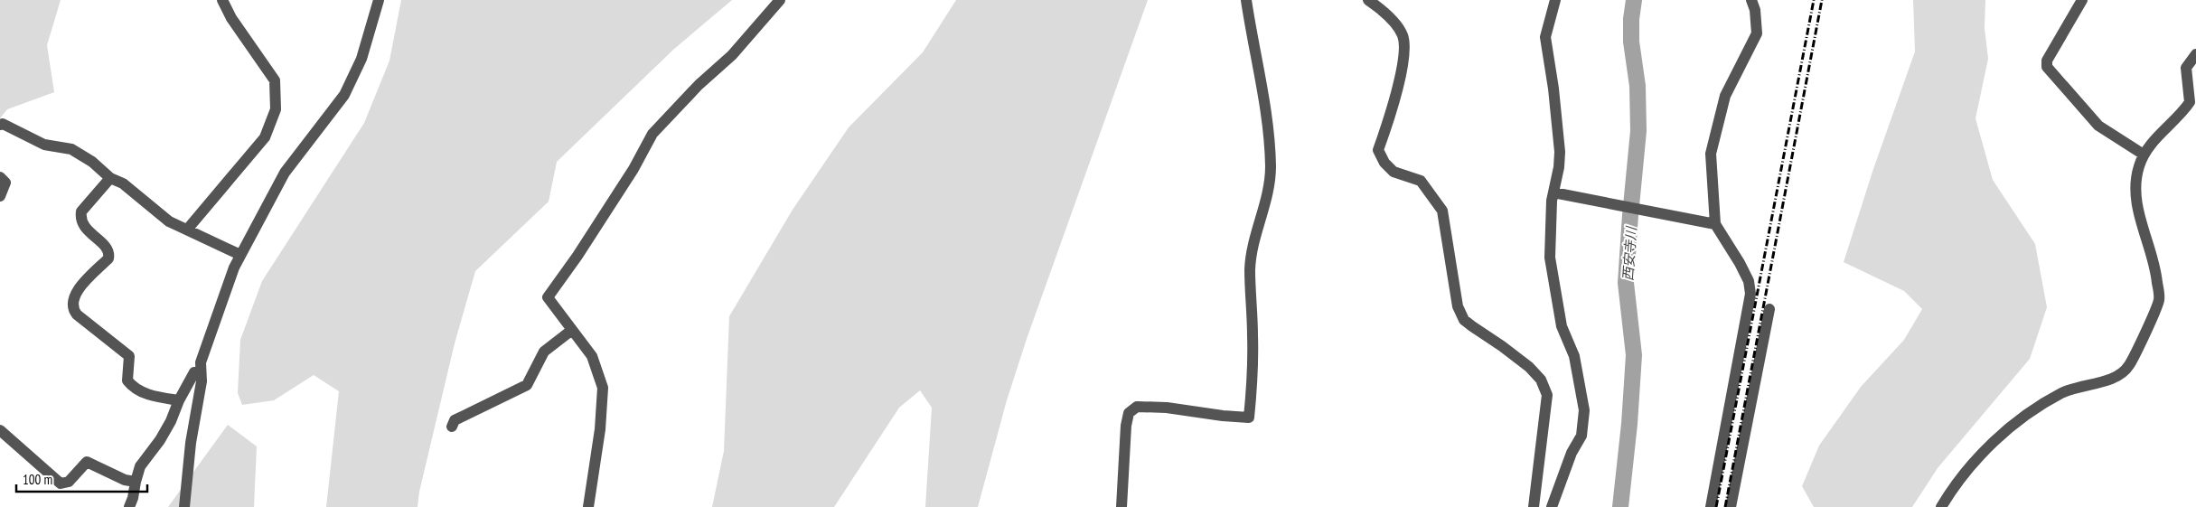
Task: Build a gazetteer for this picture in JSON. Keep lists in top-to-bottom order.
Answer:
{
  "water": ["西安寺川"],
  "scale_bar": "100 m"
}
